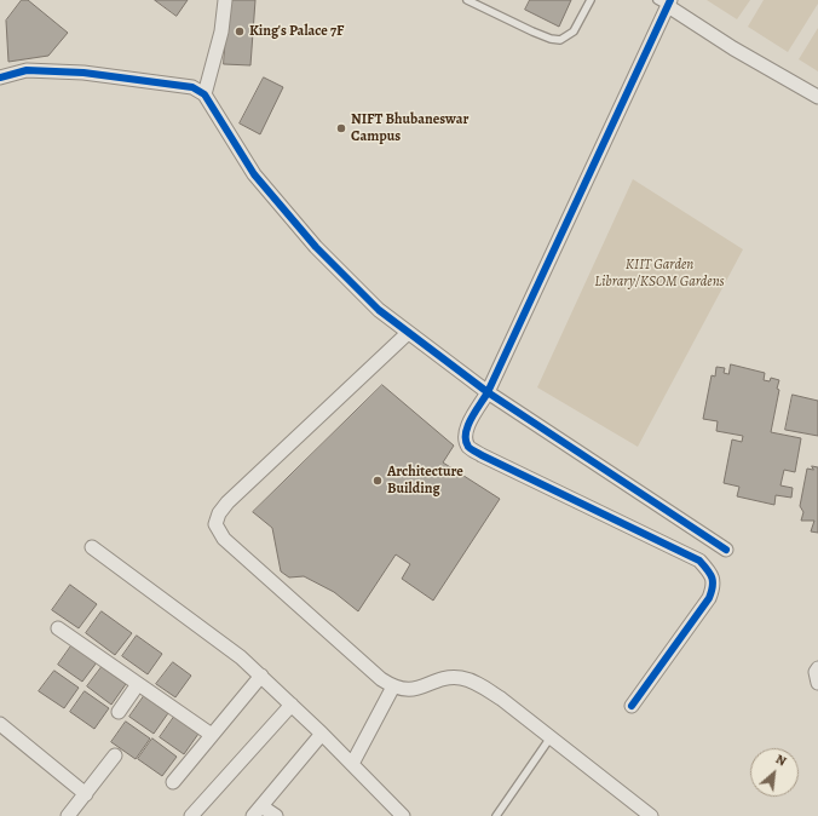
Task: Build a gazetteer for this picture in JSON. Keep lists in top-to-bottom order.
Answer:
{
  "parks": ["KIIT Garden Library/KSOM Gardens"],
  "places": ["King's Palace 7F", "NIFT Bhubaneswar Campus", "Architecture Building"],
  "north": "top right"
}
